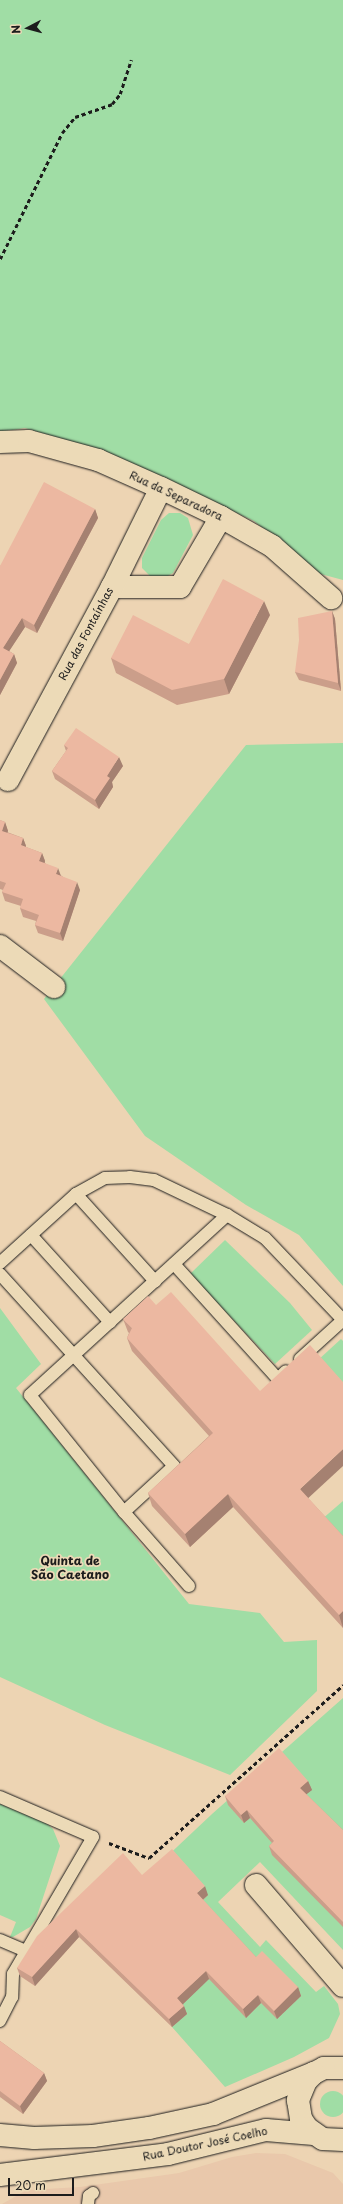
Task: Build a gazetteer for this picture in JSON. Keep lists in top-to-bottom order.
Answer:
{
  "streets": {
    "street": ["Rua da Separadora", "Rua das Fontaínhas", "Rua Doutor José Coelho"]
  },
  "crossings": [
    ["Rua da Separadora", "Rua das Fontaínhas"]
  ],
  "districts": ["Quinta de São Caetano"],
  "scale_bar": "20 m",
  "north": "left"
}
